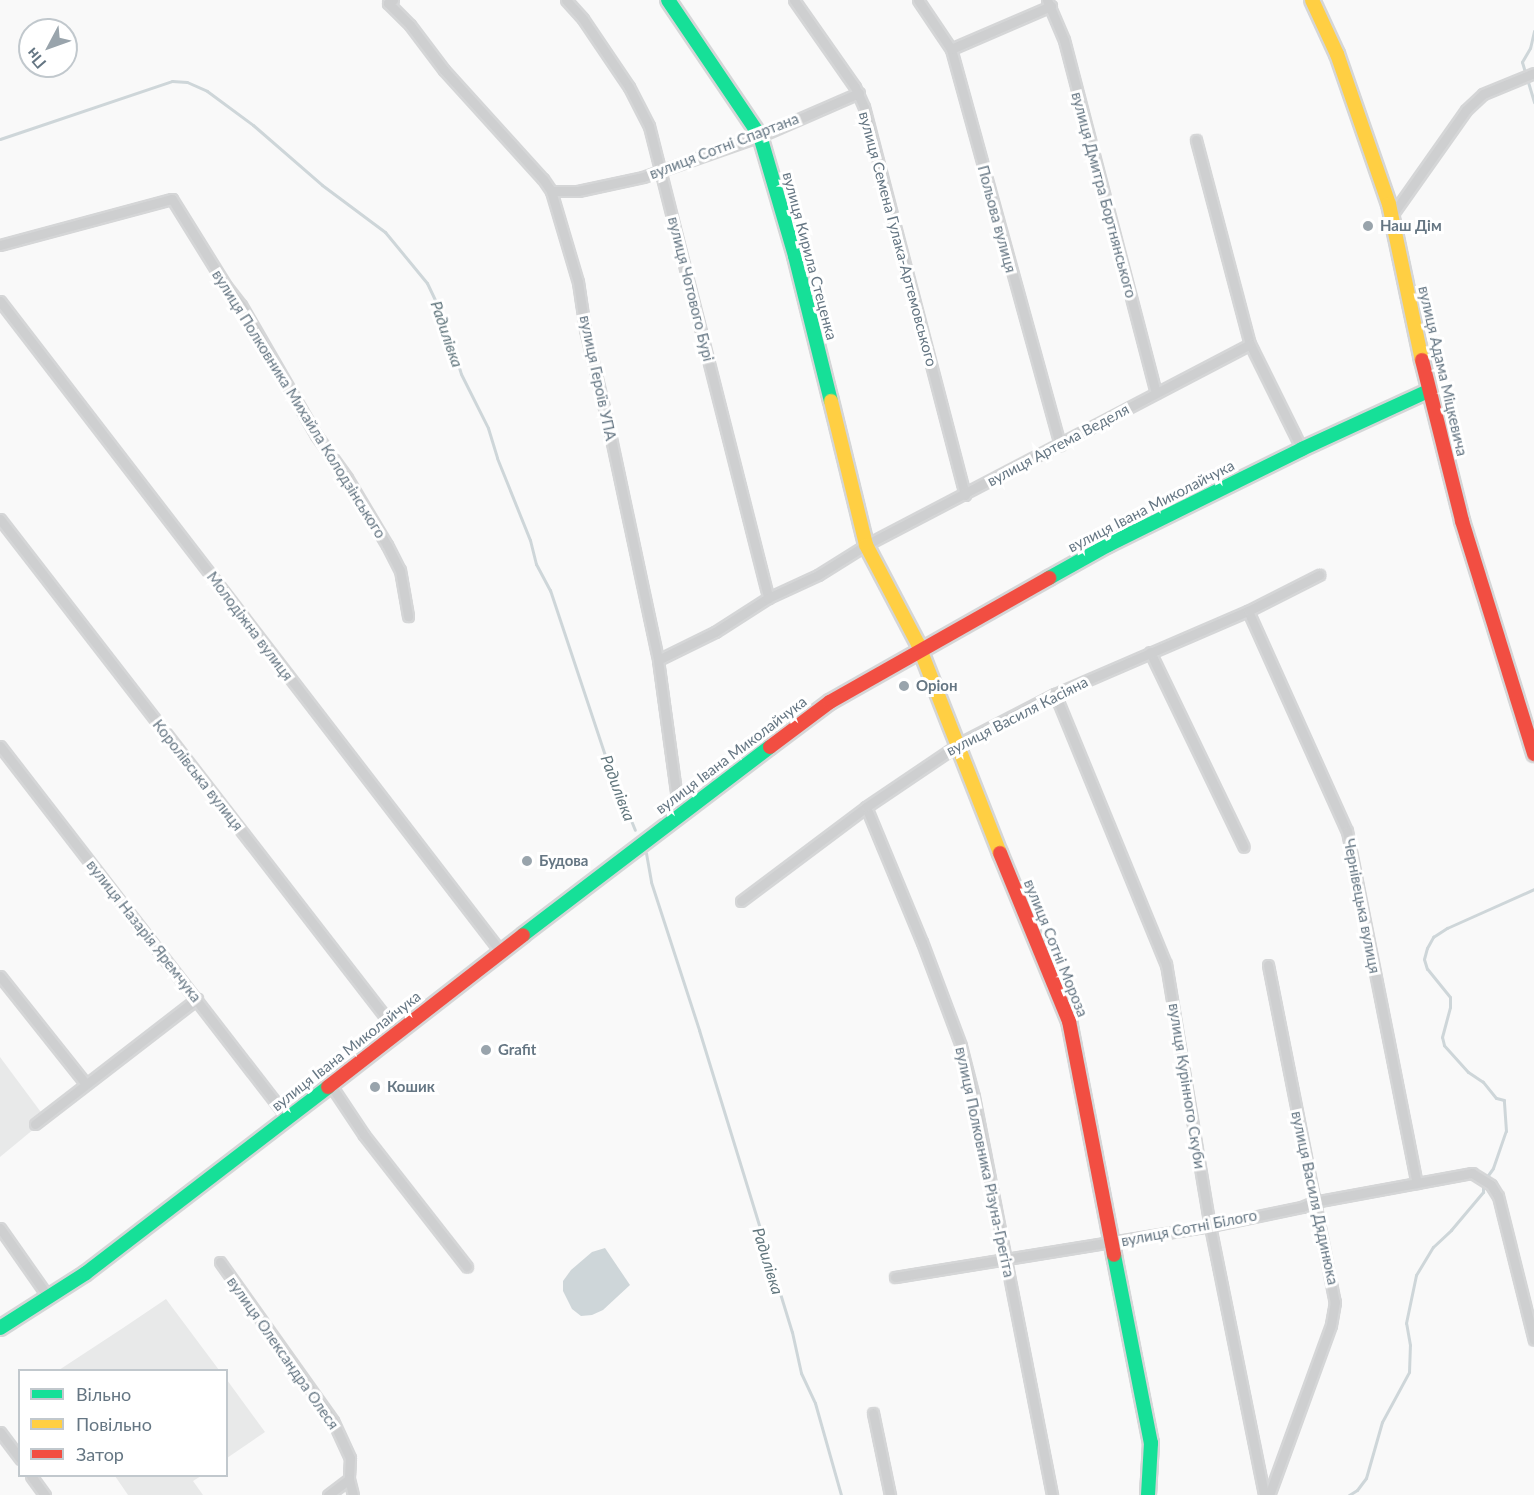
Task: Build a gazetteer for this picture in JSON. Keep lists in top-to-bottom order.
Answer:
{
  "streets": {
    "street": [
      "вулиця Сотні Спартана",
      "вулиця Дмитра Бортнянського",
      "Польова вулиця",
      "вулиця Семена Гулака-Артемовського",
      "вулиця Кирила Стеценка",
      "вулиця Чотового Бурі",
      "вулиця Адама Міцкевича",
      "вулиця Героїв УПА",
      "вулиця Полковника Михайла Колодзінського",
      "вулиця Артема Веделя",
      "вулиця Івана Миколайчука",
      "Молодіжна вулиця",
      "вулиця Василя Касіяна",
      "Королівська вулиця",
      "Чернівецька вулиця",
      "вулиця Назарія Яремчука",
      "вулиця Сотні Мороза",
      "вулиця Курінного Скуби",
      "вулиця Полковника Різуна-Грегіта",
      "вулиця Василя Дядинюка",
      "вулиця Сотні Білого",
      "вулиця Олександра Олеся"
    ]
  },
  "crossings": [
    ["вулиця Сотні Спартана", "вулиця Семена Гулака-Артемовського"],
    ["вулиця Сотні Спартана", "вулиця Кирила Стеценка"],
    ["вулиця Сотні Спартана", "вулиця Чотового Бурі"],
    ["вулиця Сотні Спартана", "вулиця Героїв УПА"],
    ["вулиця Дмитра Бортнянського", "вулиця Артема Веделя"],
    ["Польова вулиця", "вулиця Артема Веделя"],
    ["вулиця Семена Гулака-Артемовського", "вулиця Артема Веделя"],
    ["вулиця Кирила Стеценка", "вулиця Артема Веделя"],
    ["вулиця Кирила Стеценка", "вулиця Сотні Мороза"],
    ["вулиця Чотового Бурі", "вулиця Артема Веделя"],
    ["вулиця Адама Міцкевича", "вулиця Івана Миколайчука"],
    ["вулиця Героїв УПА", "вулиця Артема Веделя"],
    ["вулиця Героїв УПА", "вулиця Івана Миколайчука"],
    ["вулиця Артема Веделя", "вулиця Сотні Мороза"],
    ["вулиця Івана Миколайчука", "Молодіжна вулиця"],
    ["вулиця Івана Миколайчука", "Королівська вулиця"],
    ["вулиця Івана Миколайчука", "вулиця Назарія Яремчука"],
    ["вулиця Івана Миколайчука", "вулиця Сотні Мороза"],
    ["вулиця Василя Касіяна", "Чернівецька вулиця"],
    ["вулиця Василя Касіяна", "вулиця Сотні Мороза"],
    ["вулиця Василя Касіяна", "вулиця Курінного Скуби"],
    ["вулиця Василя Касіяна", "вулиця Полковника Різуна-Грегіта"],
    ["Чернівецька вулиця", "вулиця Сотні Білого"],
    ["вулиця Сотні Мороза", "вулиця Сотні Білого"],
    ["вулиця Курінного Скуби", "вулиця Сотні Білого"],
    ["вулиця Полковника Різуна-Грегіта", "вулиця Сотні Білого"],
    ["вулиця Василя Дядинюка", "вулиця Сотні Білого"]
  ],
  "water": ["Радилівка"],
  "places": [
    "Наш Дім",
    "Оріон",
    "Будова",
    "Grafit",
    "Кошик"
  ],
  "legend": ["Вільно", "Повільно", "Затор"],
  "north": "bottom left"
}
